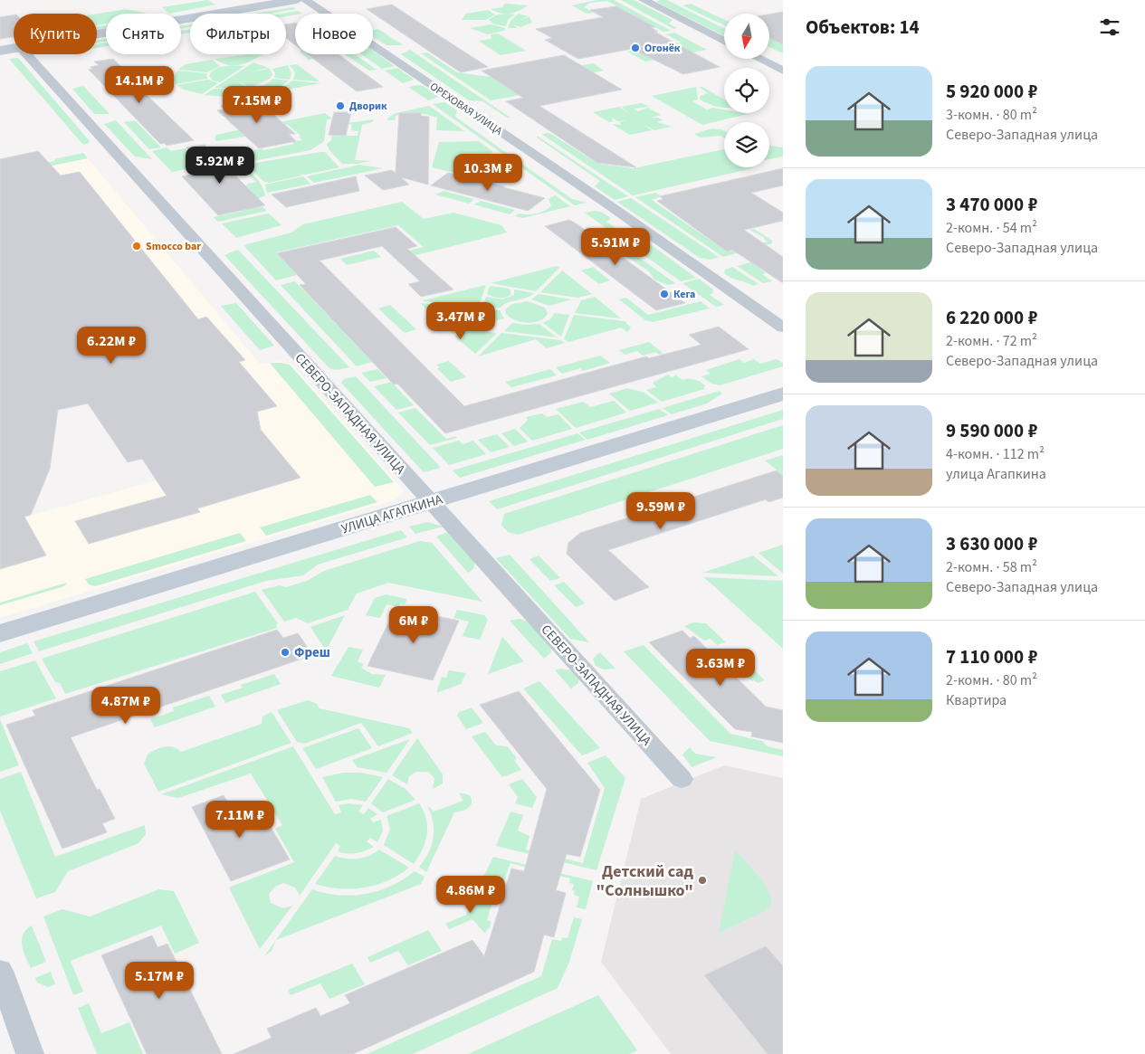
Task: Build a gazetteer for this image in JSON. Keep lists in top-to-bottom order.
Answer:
{
  "streets": {
    "main road": ["УЛИЦА АГАПКИНА"],
    "street": ["ОРЕХОВАЯ УЛИЦА", "СЕВЕРО-ЗАПАДНАЯ УЛИЦА"]
  },
  "crossings": [
    ["СЕВЕРО-ЗАПАДНАЯ УЛИЦА", "УЛИЦА АГАПКИНА"]
  ],
  "places": [
    "Огонёк",
    "Дворик",
    "Smocco bar",
    "Кега",
    "Фреш",
    "Детский сад \"Солнышко\""
  ],
  "north": "bottom",
  "page": {
    "heading": "Объектов: 14",
    "chip": [
      "Купить",
      "Снять",
      "Фильтры",
      "Новое"
    ],
    "list": [
      {
        "name": "5 920 000 ₽",
        "note": "3-комн. · 80 m² · Северо-Западная улица"
      },
      {
        "name": "3 470 000 ₽",
        "note": "2-комн. · 54 m² · Северо-Западная улица"
      },
      {
        "name": "6 220 000 ₽",
        "note": "2-комн. · 72 m² · Северо-Западная улица"
      },
      {
        "name": "9 590 000 ₽",
        "note": "4-комн. · 112 m² · улица Агапкина"
      },
      {
        "name": "3 630 000 ₽",
        "note": "2-комн. · 58 m² · Северо-Западная улица"
      },
      {
        "name": "7 110 000 ₽",
        "note": "2-комн. · 80 m² · Квартира"
      }
    ],
    "price": [
      "14.1M ₽",
      "7.15M ₽",
      "5.92M ₽",
      "10.3M ₽",
      "5.91M ₽",
      "3.47M ₽",
      "6.22M ₽",
      "9.59M ₽",
      "6M ₽",
      "3.63M ₽",
      "4.87M ₽",
      "7.11M ₽",
      "4.86M ₽",
      "5.17M ₽"
    ]
  }
}
